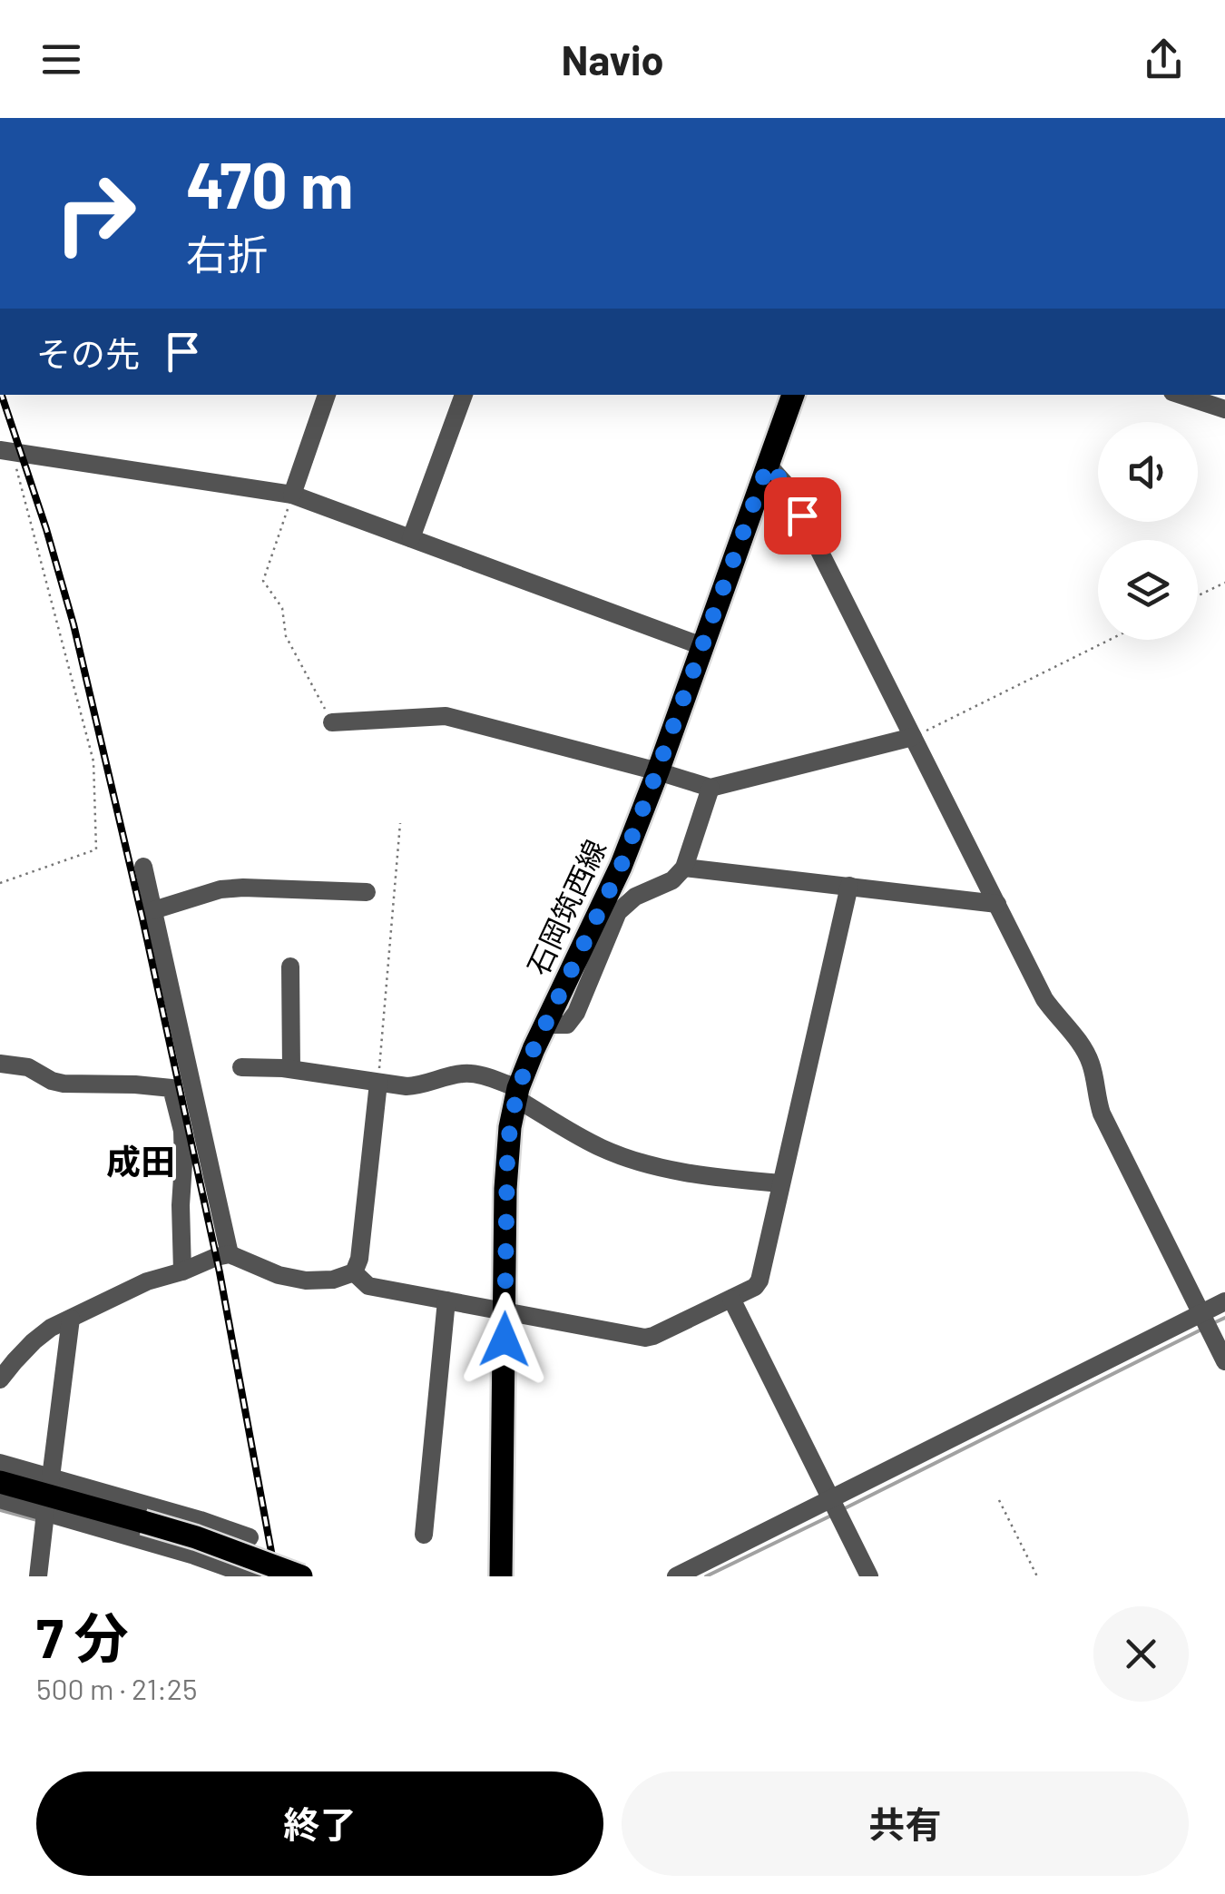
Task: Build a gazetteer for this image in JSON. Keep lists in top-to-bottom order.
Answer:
{
  "streets": {
    "main road": ["石岡筑西線"]
  },
  "districts": ["成田"],
  "page": {
    "header": "Navio",
    "turn": ["470 m", "右折"],
    "then": "その先",
    "heading": ["7 分", "500 m · 21:25"],
    "buttons": ["終了", "共有"]
  }
}
